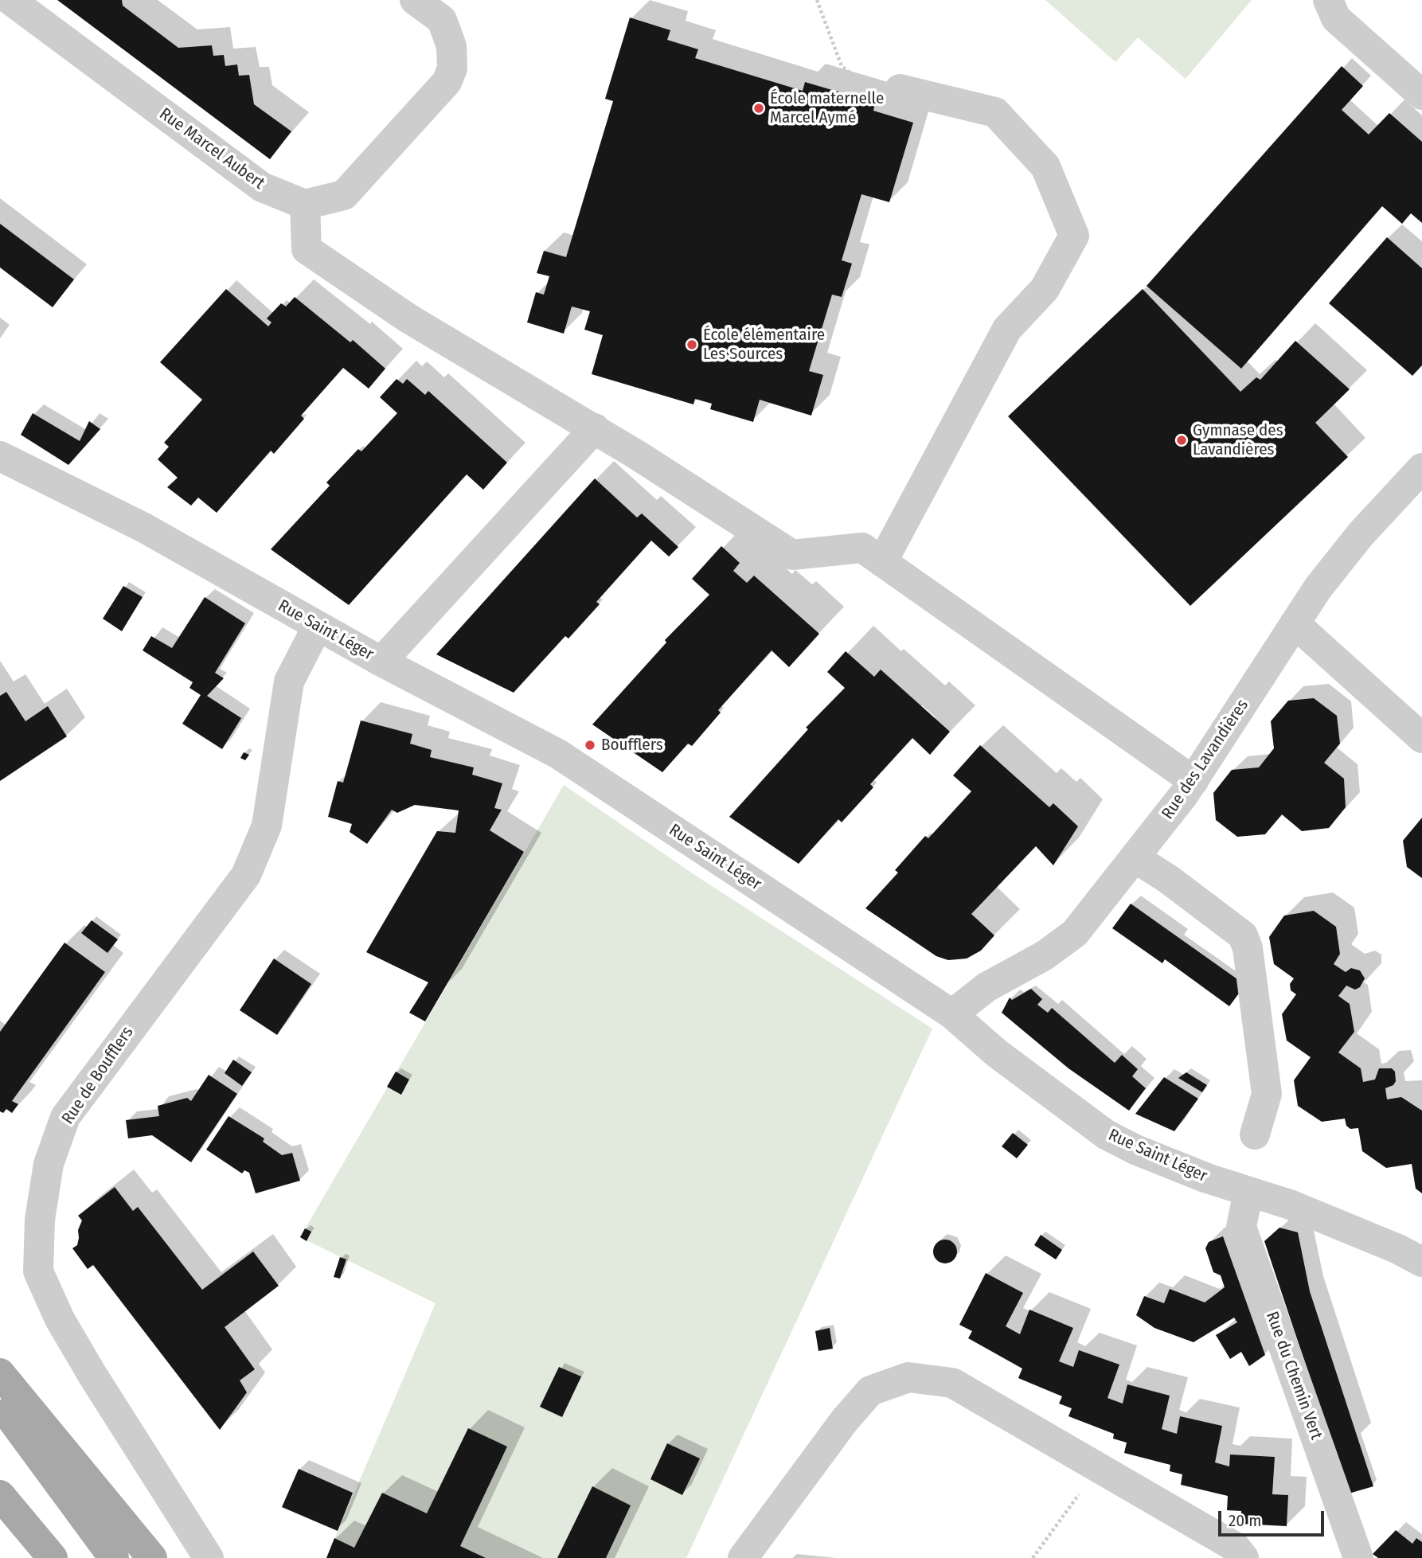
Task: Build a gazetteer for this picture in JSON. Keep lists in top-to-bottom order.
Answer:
{
  "streets": {
    "street": [
      "Rue Marcel Aubert",
      "Rue Saint Léger",
      "Rue des Lavandières",
      "Rue de Boufflers",
      "Rue du Chemin Vert"
    ]
  },
  "crossings": [
    ["Rue Saint Léger", "Rue des Lavandières"],
    ["Rue Saint Léger", "Rue de Boufflers"],
    ["Rue Saint Léger", "Rue du Chemin Vert"]
  ],
  "places": [
    "École maternelle Marcel Aymé",
    "École élémentaire Les Sources",
    "Gymnase des Lavandières",
    "Boufflers"
  ],
  "scale_bar": "20 m"
}
